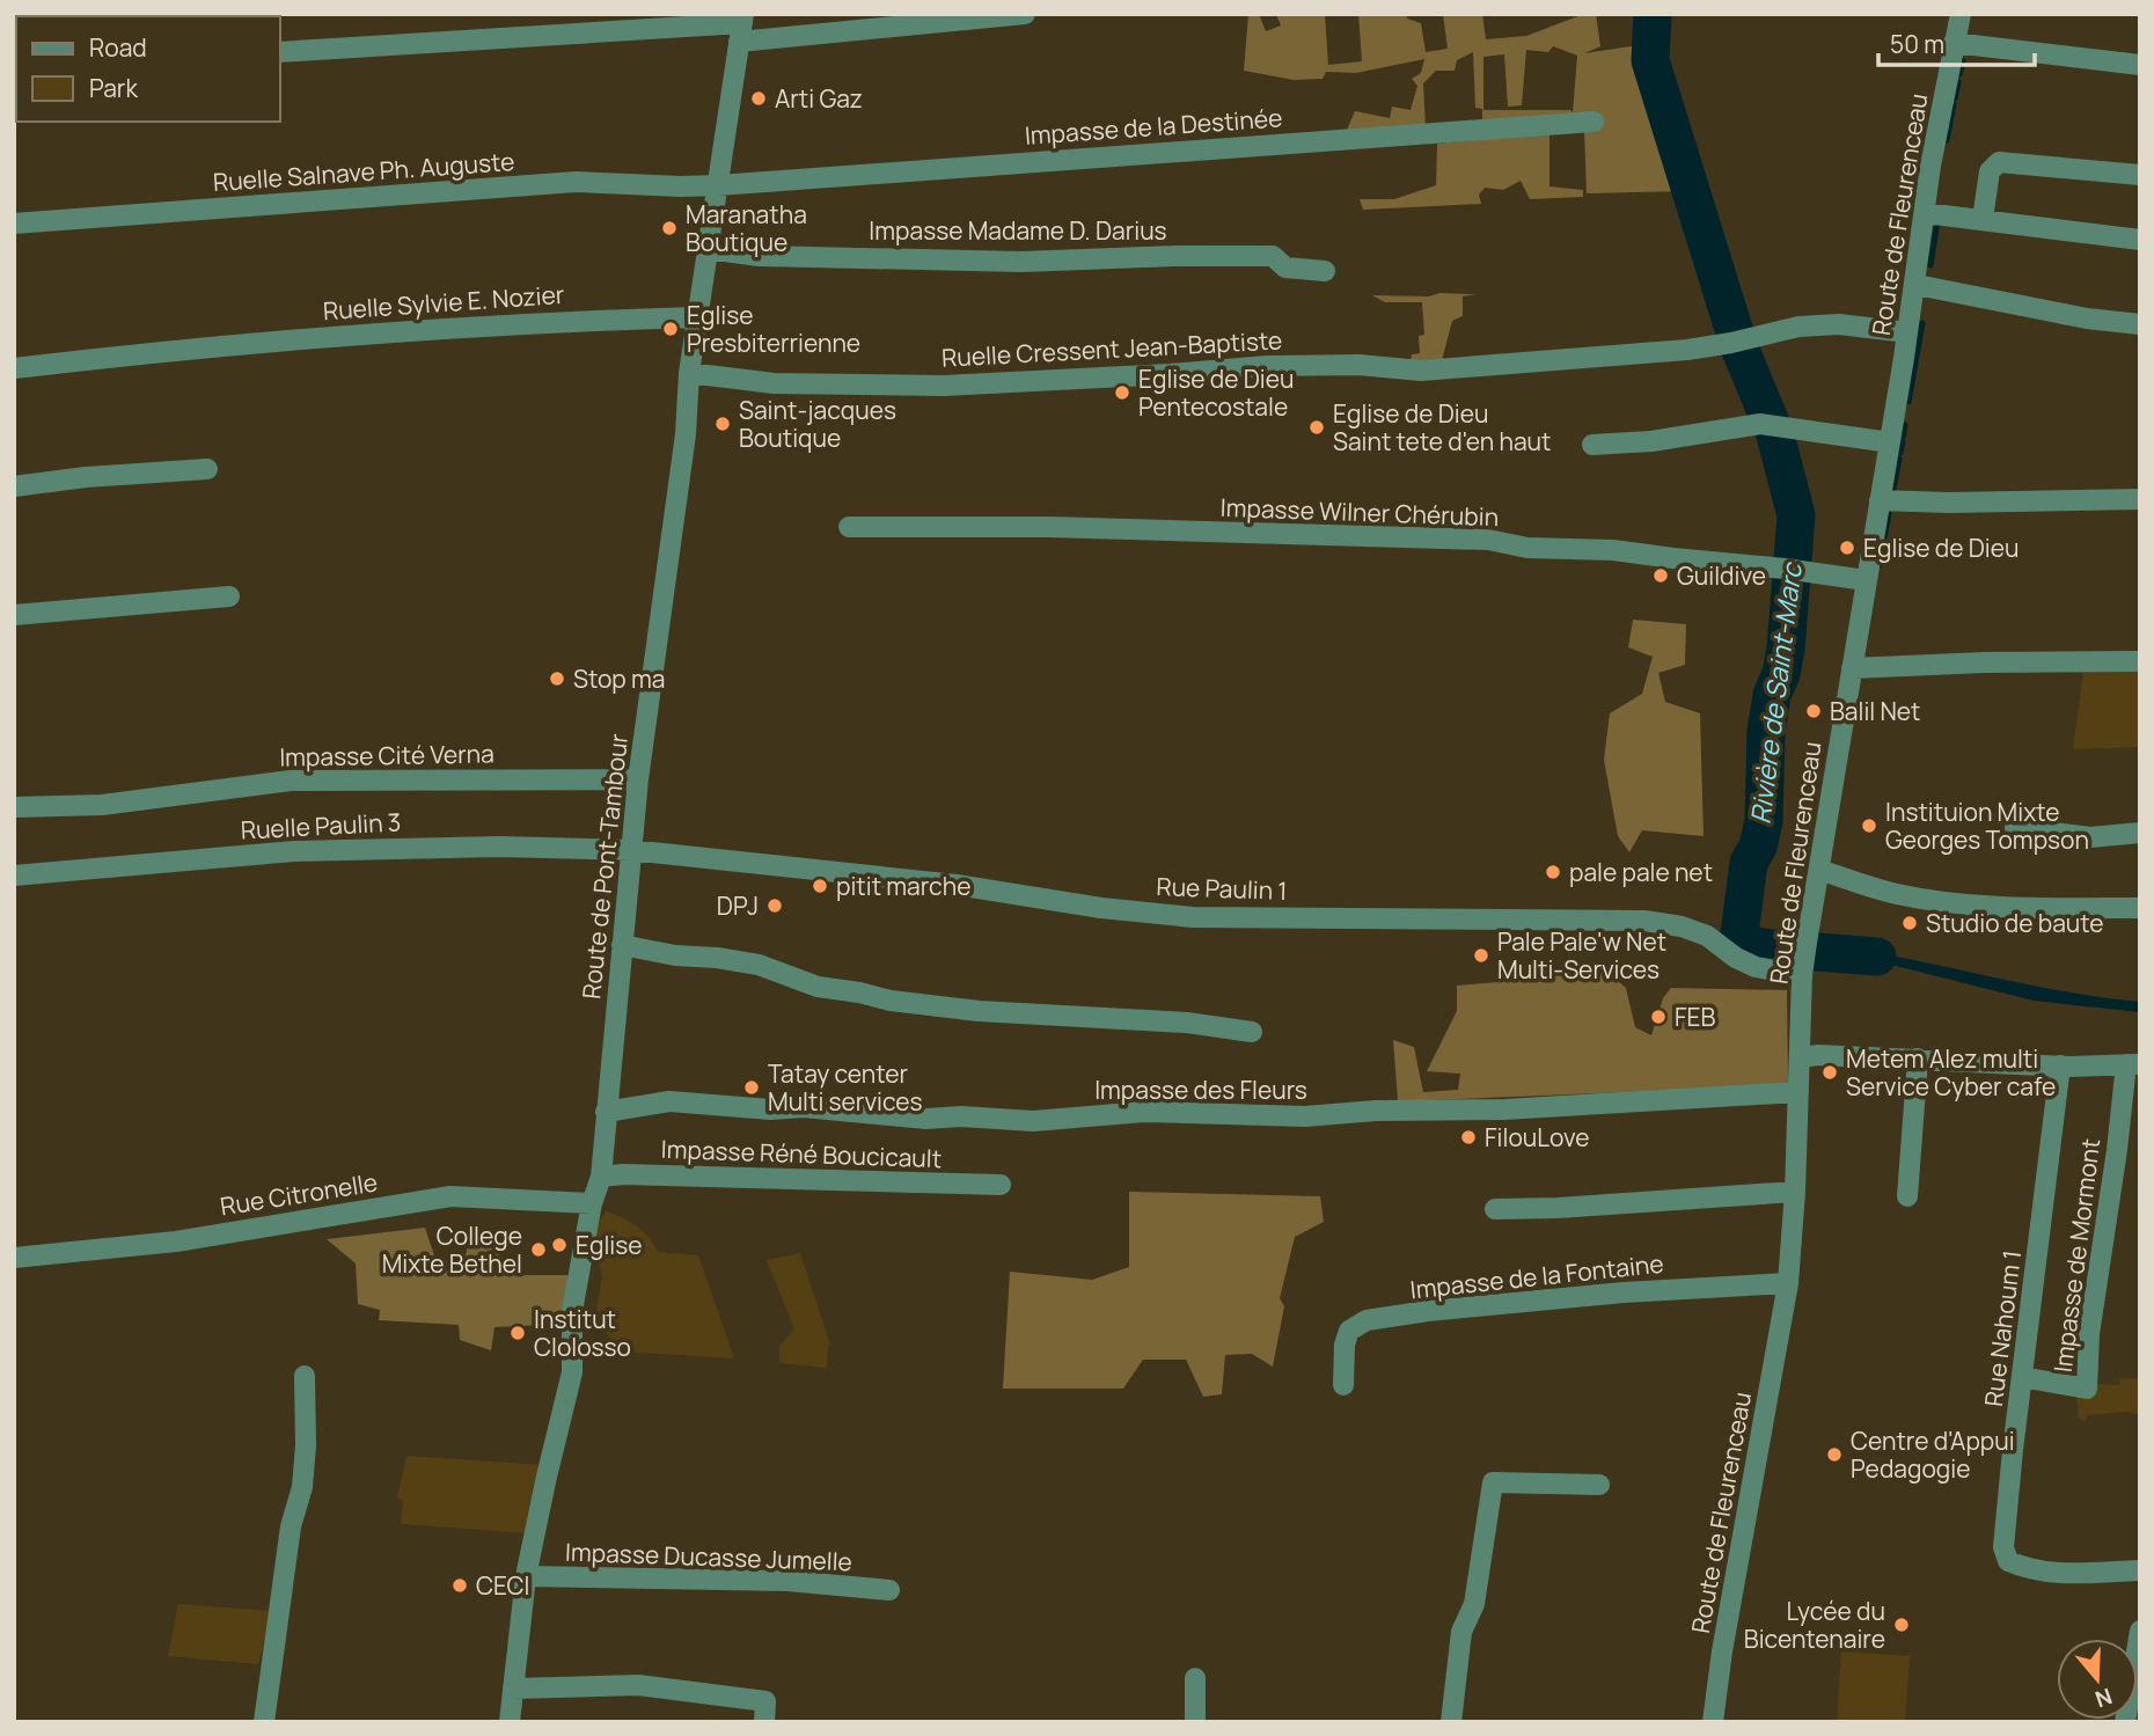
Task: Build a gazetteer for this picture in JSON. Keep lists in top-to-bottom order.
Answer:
{
  "streets": {
    "street": [
      "Impasse de la Destinée",
      "Ruelle Salnave Ph. Auguste",
      "Route de Fleurenceau",
      "Impasse Madame D. Darius",
      "Ruelle Sylvie E. Nozier",
      "Ruelle Cressent Jean-Baptiste",
      "Impasse Wilner Chérubin",
      "Impasse Cité Verna",
      "Ruelle Paulin 3",
      "Route de Pont-Tambour",
      "Rue Paulin 1",
      "Impasse des Fleurs",
      "Impasse Réné Boucicault",
      "Rue Citronelle",
      "Impasse de Mormont",
      "Impasse de la Fontaine",
      "Rue Nahoum 1",
      "Impasse Ducasse Jumelle"
    ]
  },
  "crossings": [
    ["Impasse de la Destinée", "Ruelle Salnave Ph. Auguste"],
    ["Impasse de la Destinée", "Route de Pont-Tambour"],
    ["Ruelle Salnave Ph. Auguste", "Route de Pont-Tambour"],
    ["Route de Fleurenceau", "Ruelle Cressent Jean-Baptiste"],
    ["Route de Fleurenceau", "Impasse Wilner Chérubin"],
    ["Route de Fleurenceau", "Rue Paulin 1"],
    ["Route de Fleurenceau", "Impasse des Fleurs"],
    ["Route de Fleurenceau", "Impasse de la Fontaine"],
    ["Impasse Madame D. Darius", "Route de Pont-Tambour"],
    ["Ruelle Sylvie E. Nozier", "Route de Pont-Tambour"],
    ["Ruelle Cressent Jean-Baptiste", "Route de Pont-Tambour"],
    ["Impasse Cité Verna", "Route de Pont-Tambour"],
    ["Ruelle Paulin 3", "Route de Pont-Tambour"],
    ["Ruelle Paulin 3", "Rue Paulin 1"],
    ["Route de Pont-Tambour", "Rue Paulin 1"],
    ["Route de Pont-Tambour", "Impasse des Fleurs"],
    ["Route de Pont-Tambour", "Impasse Réné Boucicault"],
    ["Route de Pont-Tambour", "Rue Citronelle"],
    ["Route de Pont-Tambour", "Impasse Ducasse Jumelle"],
    ["Impasse de Mormont", "Rue Nahoum 1"]
  ],
  "water": ["Rivière de Saint-Marc"],
  "places": [
    "Arti Gaz",
    "Maranatha Boutique",
    "Eglise Presbiterrienne",
    "Eglise de Dieu Pentecostale",
    "Saint-jacques Boutique",
    "Eglise de Dieu Saint tete d'en haut",
    "Eglise de Dieu",
    "Guildive",
    "Stop ma",
    "Balil Net",
    "Instituion Mixte Georges Tompson",
    "pale pale net",
    "pitit marche",
    "DPJ",
    "Studio de baute",
    "Pale Pale'w Net Multi-Services",
    "FEB",
    "Metem Alez multi Service Cyber cafe",
    "Tatay center Multi services",
    "FilouLove",
    "Eglise",
    "College Mixte Bethel",
    "Institut Clolosso",
    "Centre d'Appui Pedagogie",
    "CECI",
    "Lycée du Bicentenaire"
  ],
  "legend": ["Road", "Park"],
  "scale_bar": "50 m",
  "north": "bottom"
}
